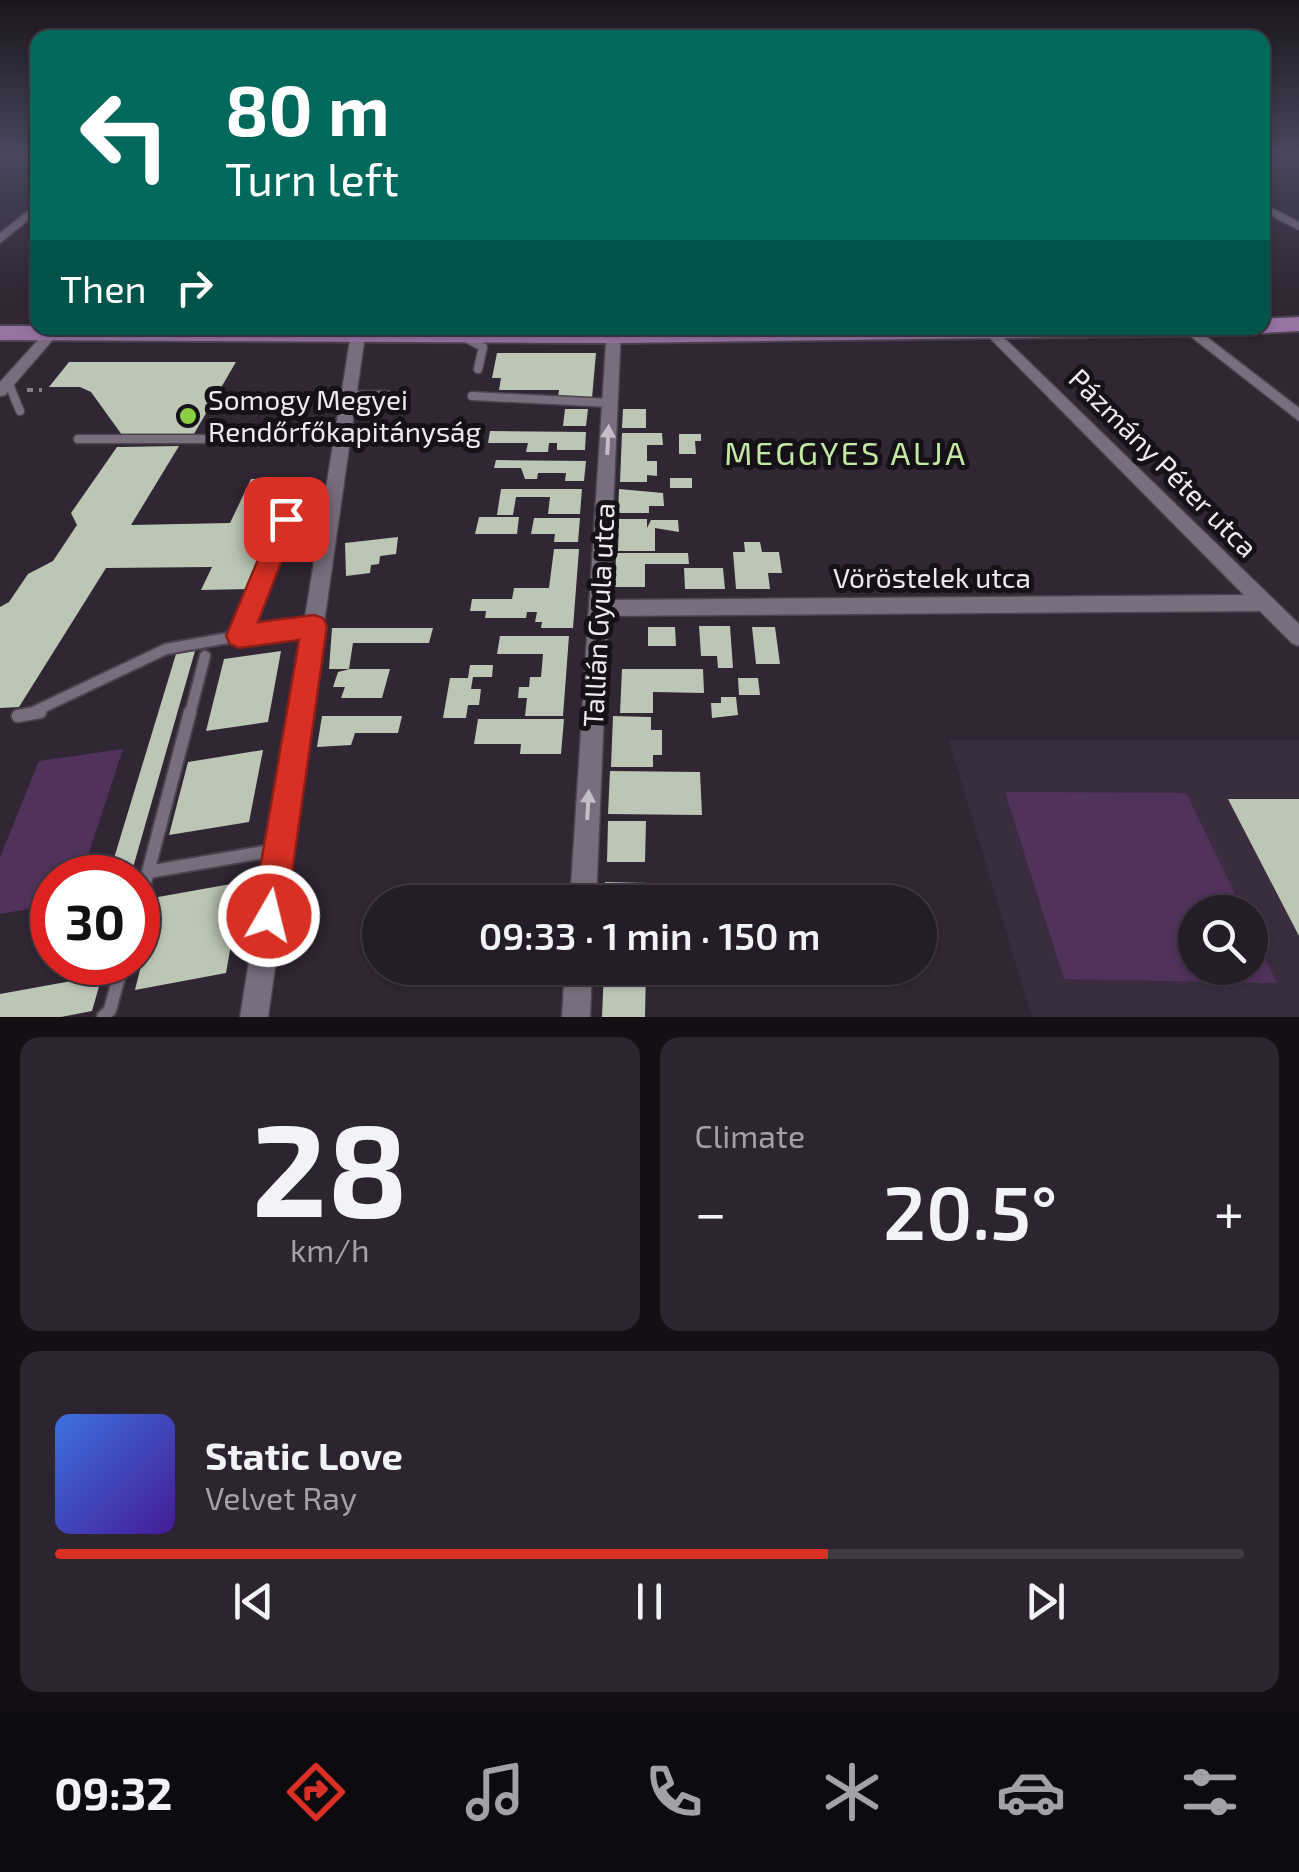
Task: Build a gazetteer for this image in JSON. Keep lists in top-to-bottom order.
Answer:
{
  "streets": {
    "street": ["Pázmány Péter utca", "Vöröstelek utca", "Tallián Gyula utca"]
  },
  "crossings": [
    ["Pázmány Péter utca", "Vöröstelek utca"],
    ["Vöröstelek utca", "Tallián Gyula utca"]
  ],
  "one_way": ["Tallián Gyula utca"],
  "districts": ["MEGGYES ALJA"],
  "places": ["Somogy Megyei Rendőrfőkapitányság"],
  "page": {
    "turn": ["80 m", "Turn left"],
    "then": "Then",
    "limit": "30",
    "trip": "09:33 · 1 min · 150 m",
    "tile": [
      ["28", "km/h"],
      "Climate"
    ],
    "heat": ["−", "20.5°", "+"],
    "song": ["Static Love", "Velvet Ray"],
    "tabs": "09:32"
  }
}
